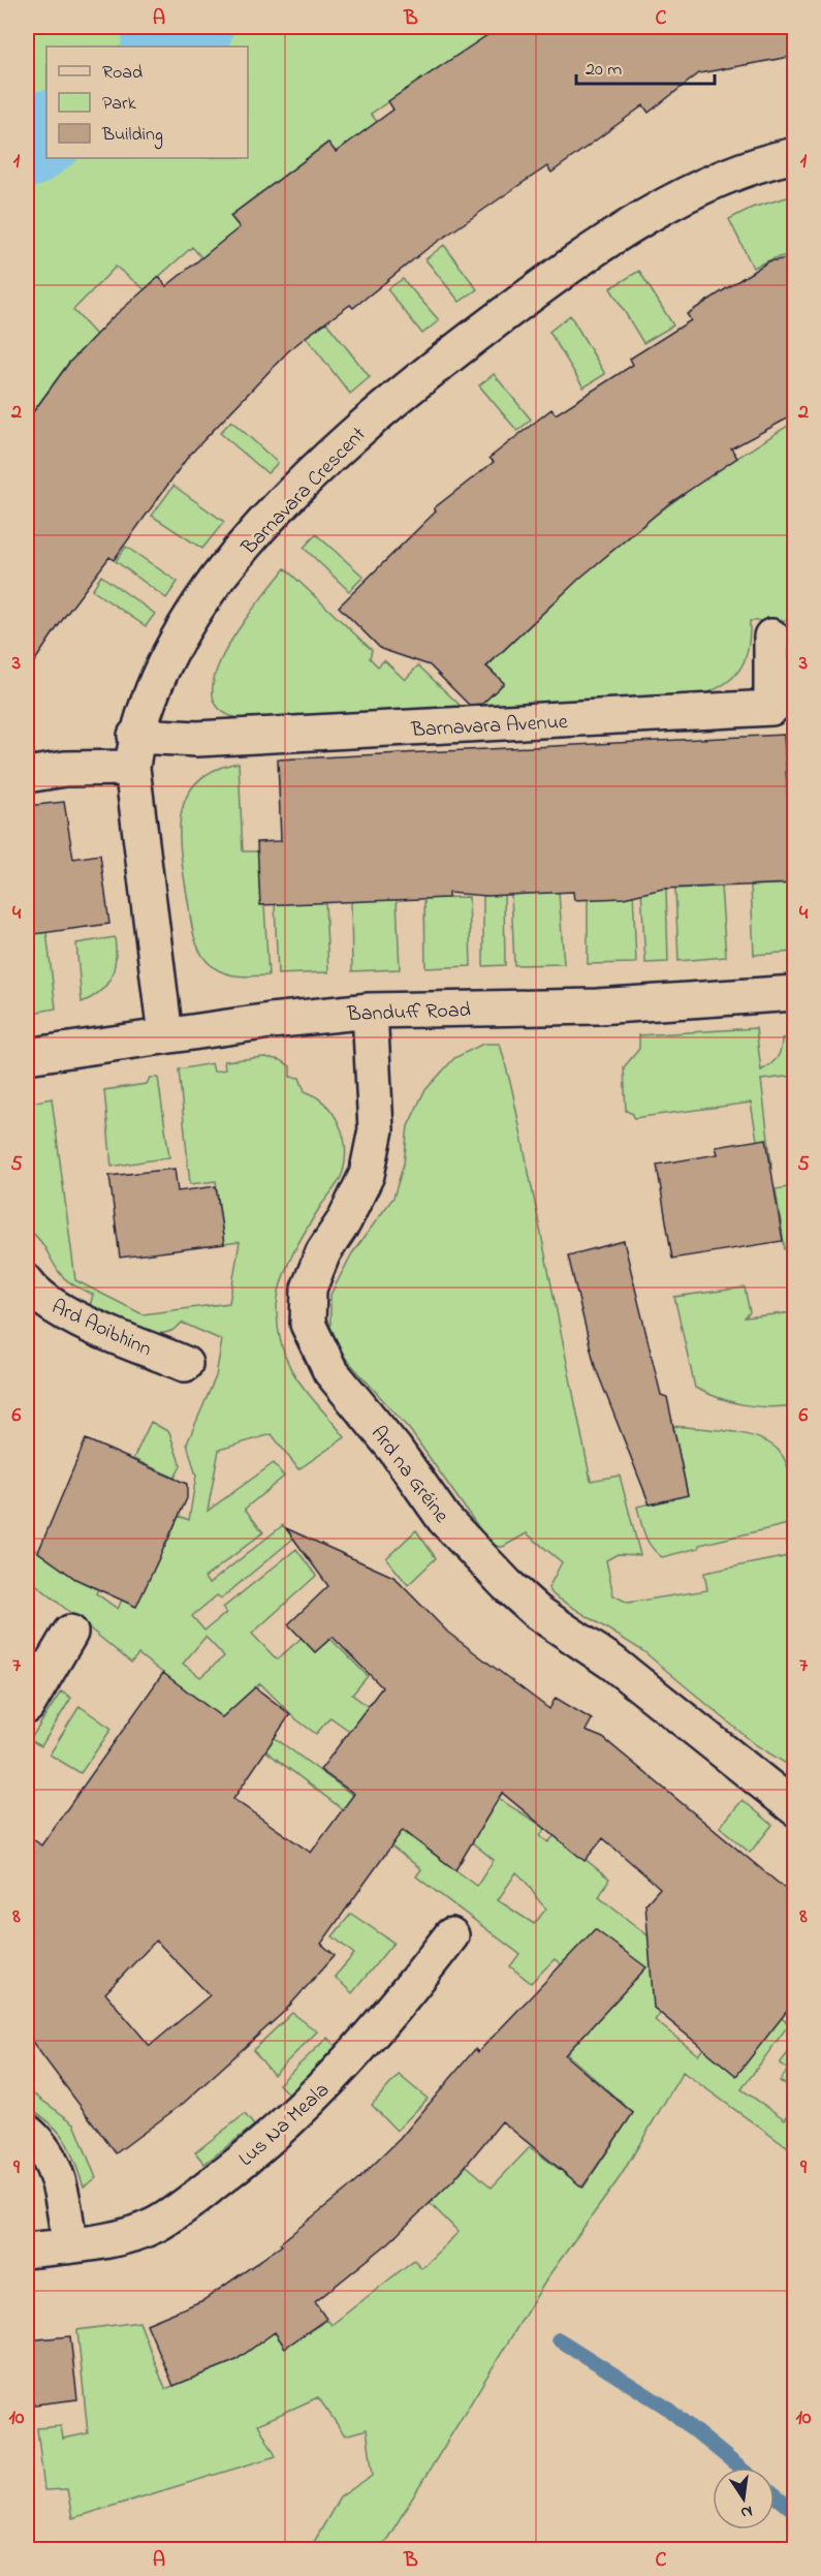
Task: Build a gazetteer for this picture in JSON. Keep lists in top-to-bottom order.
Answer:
{
  "streets": {
    "street": [
      "Barnavara Crescent",
      "Barnavara Avenue",
      "Banduff Road",
      "Ard Aoibhinn",
      "Ard na Gréine",
      "Lus Na Meala"
    ]
  },
  "crossings": [
    ["Barnavara Crescent", "Barnavara Avenue"],
    ["Barnavara Crescent", "Banduff Road"],
    ["Banduff Road", "Ard na Gréine"]
  ],
  "legend": ["Road", "Park", "Building"],
  "scale_bar": "20 m",
  "north": "bottom",
  "grid": {
    "columns": ["A", "B", "C"],
    "rows": [
      "1",
      "2",
      "3",
      "4",
      "5",
      "6",
      "7",
      "8",
      "9",
      "10"
    ]
  }
}
